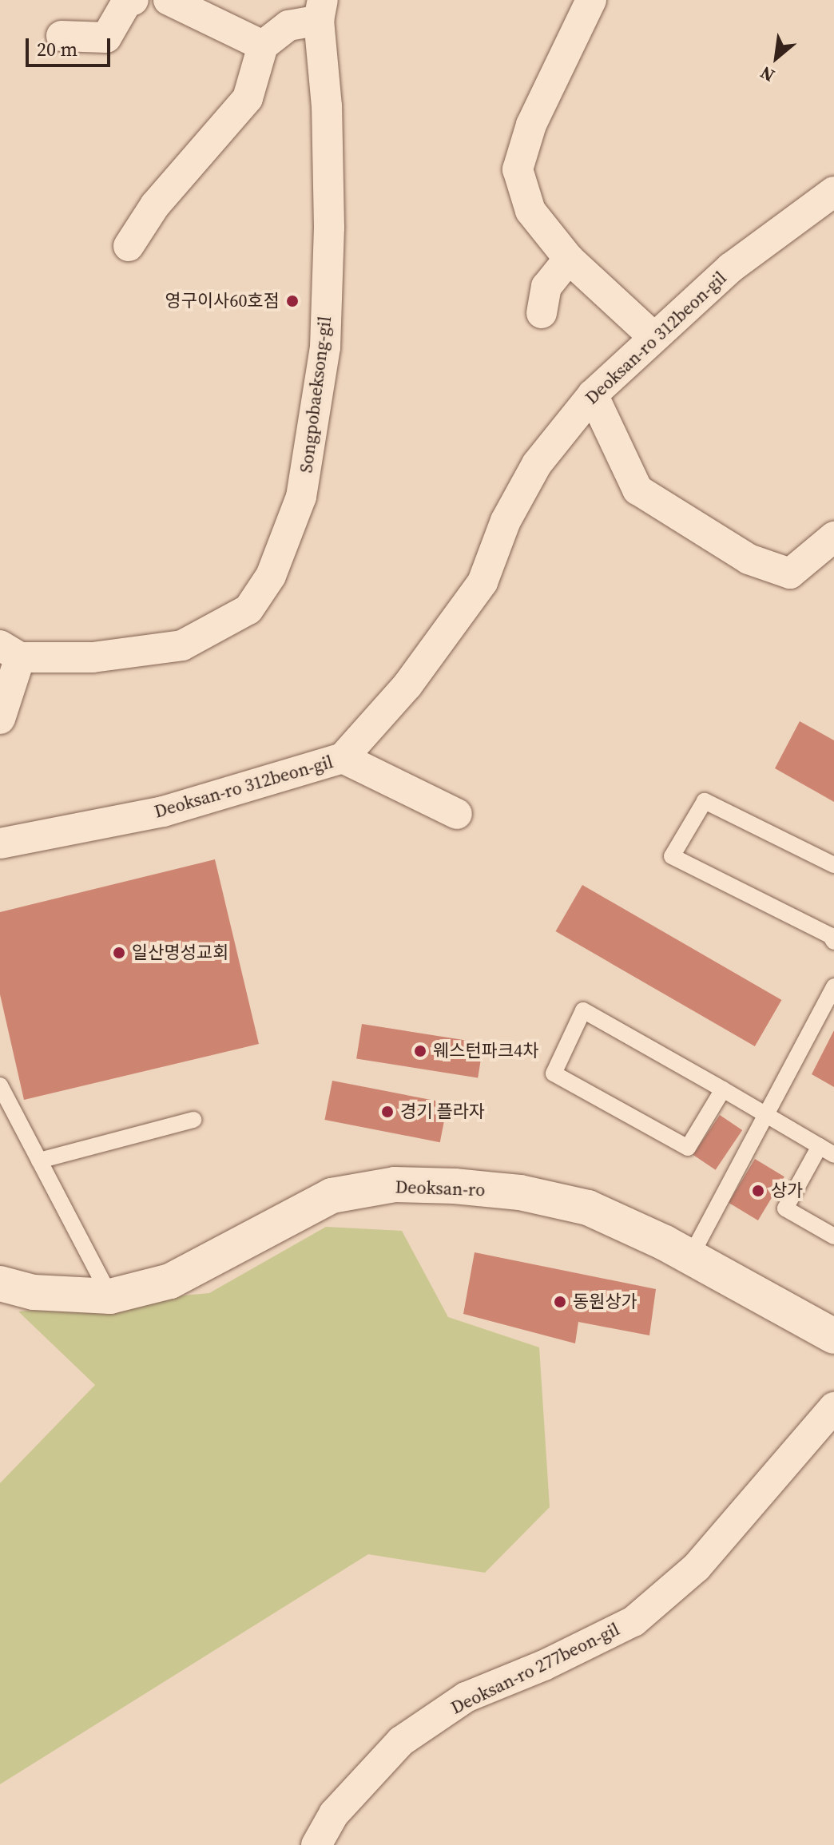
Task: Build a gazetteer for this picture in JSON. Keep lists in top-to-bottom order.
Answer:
{
  "streets": {
    "street": [
      "Deoksan-ro 312beon-gil",
      "Songpobaeksong-gil",
      "Deoksan-ro",
      "Deoksan-ro 277beon-gil"
    ]
  },
  "places": [
    "영구이사60호점",
    "일산명성교회",
    "웨스턴파크4차",
    "경기 플라자",
    "상가",
    "동원상가"
  ],
  "scale_bar": "20 m",
  "north": "bottom left"
}
